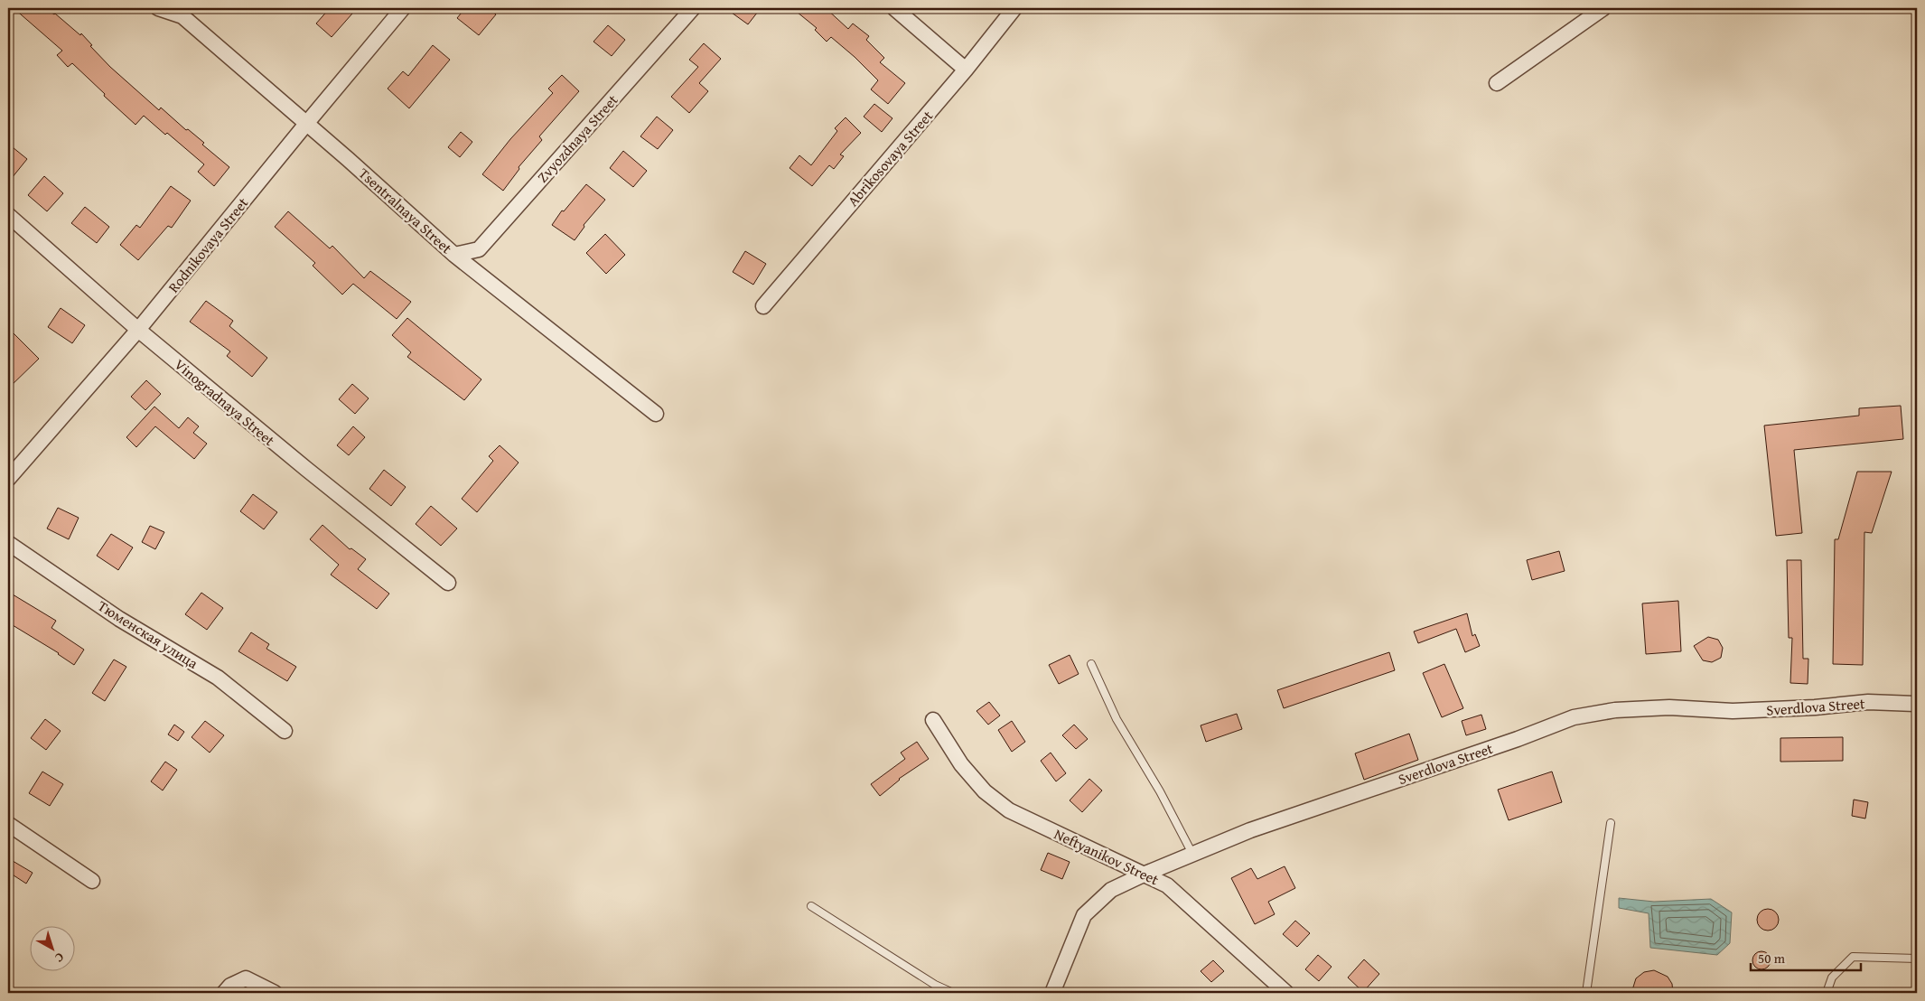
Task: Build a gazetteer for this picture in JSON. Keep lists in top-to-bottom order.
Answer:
{
  "streets": {
    "street": [
      "Zvyozdnaya Street",
      "Abrikosovaya Street",
      "Tsentralnaya Street",
      "Rodnikovaya Street",
      "Vinogradnaya Street",
      "Тюменская улица",
      "Sverdlova Street",
      "Neftyanikov Street"
    ]
  },
  "crossings": [
    ["Zvyozdnaya Street", "Tsentralnaya Street"],
    ["Tsentralnaya Street", "Rodnikovaya Street"],
    ["Rodnikovaya Street", "Vinogradnaya Street"],
    ["Sverdlova Street", "Neftyanikov Street"]
  ],
  "scale_bar": "50 m",
  "north": "bottom right"
}
